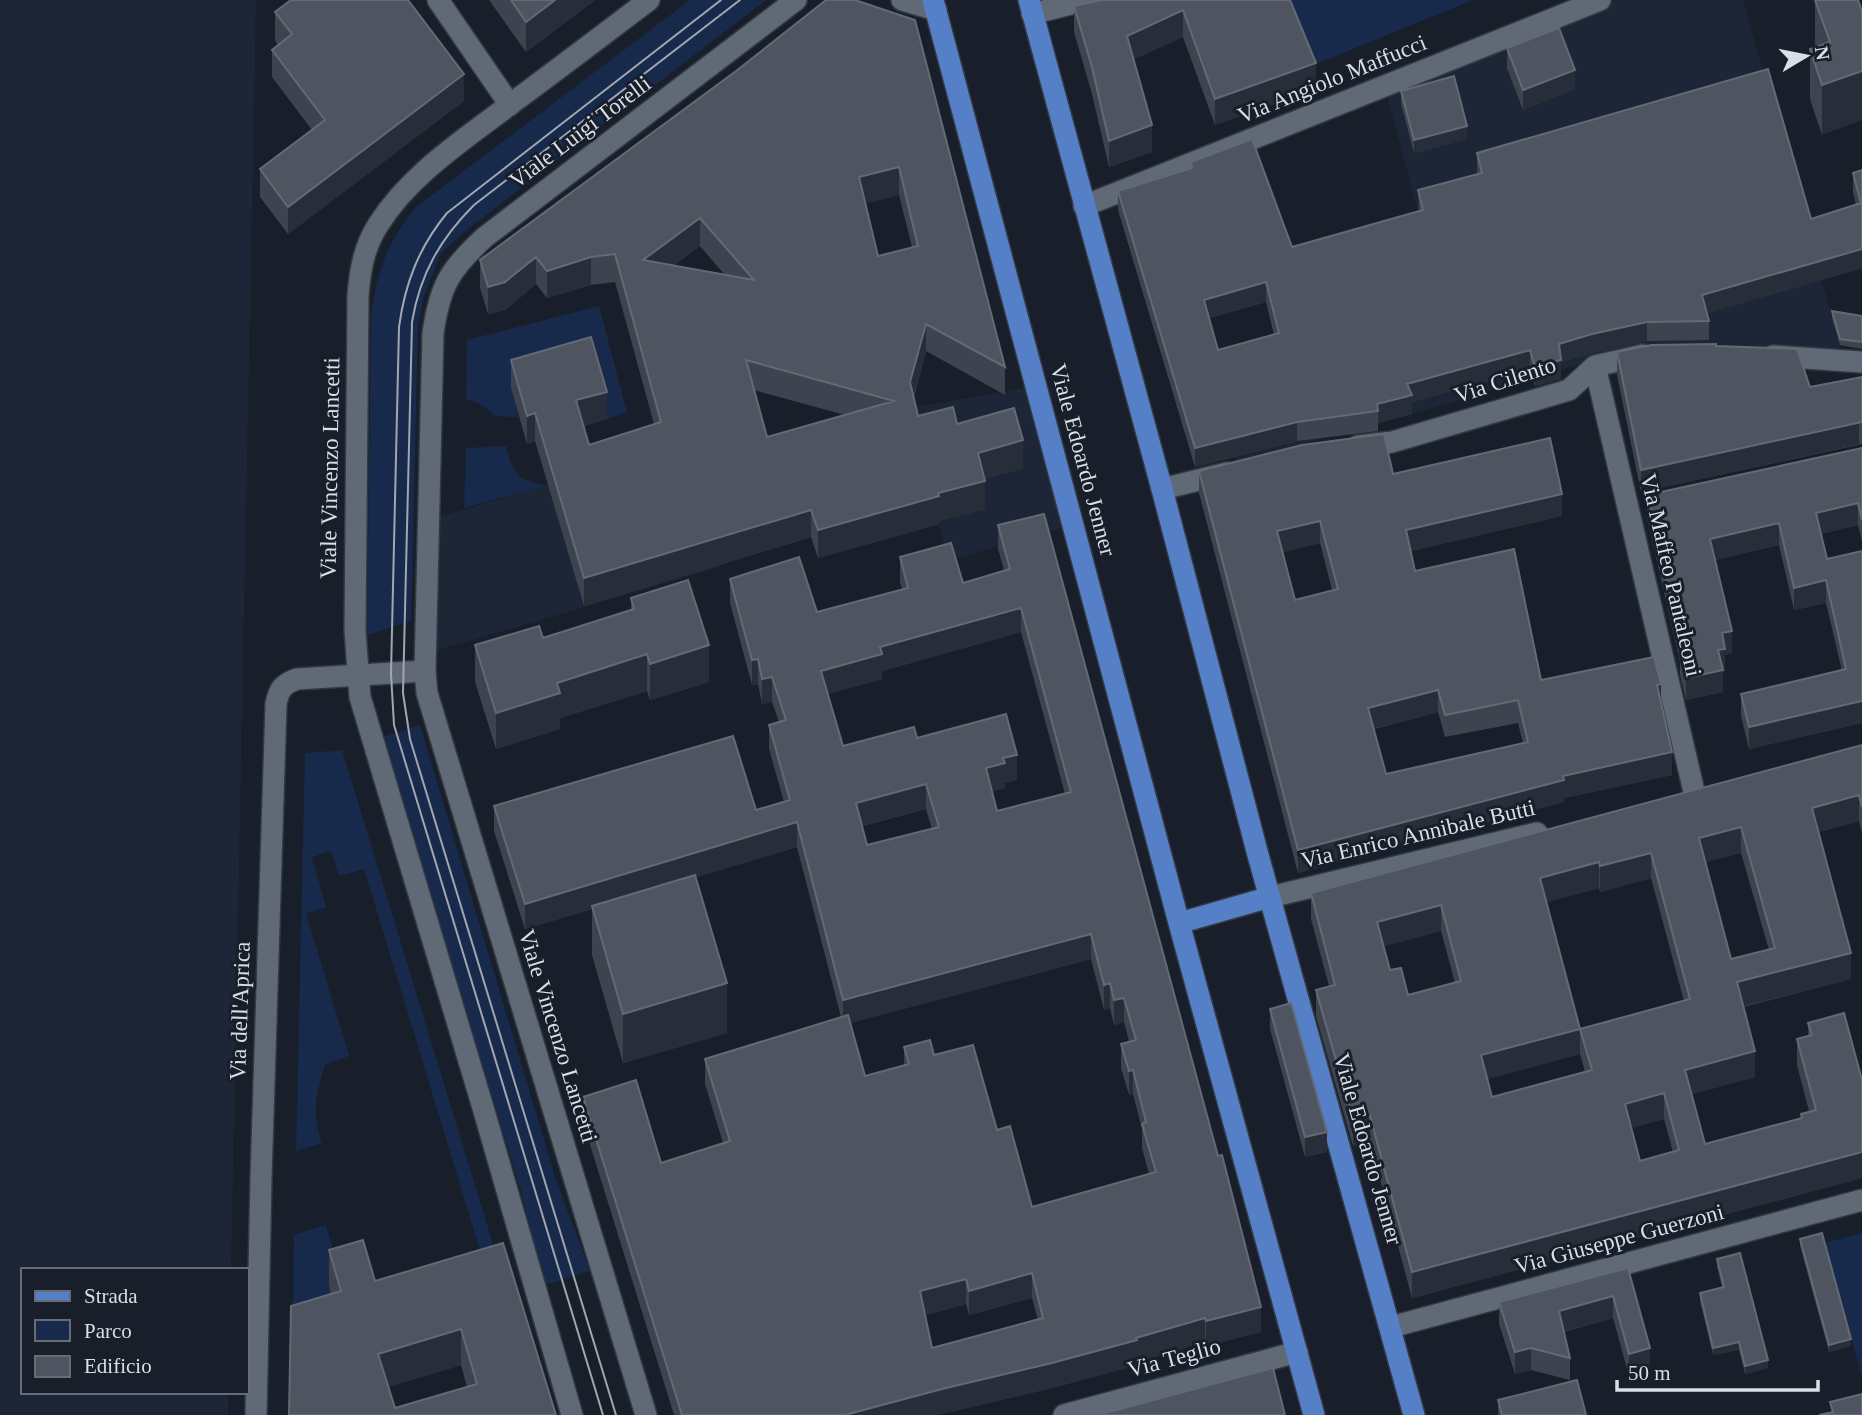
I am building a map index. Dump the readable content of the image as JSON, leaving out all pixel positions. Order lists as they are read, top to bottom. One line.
{"streets":{"main road":["Viale Edoardo Jenner"],"street":["Via Angiolo Maffucci","Viale Luigi Torelli","Via Cilento","Viale Vincenzo Lancetti","Via Maffeo Pantaleoni","Via Enrico Annibale Butti","Via dell'Aprica","Via Giuseppe Guerzoni","Via Teglio"]},"crossings":[["Via Angiolo Maffucci","Viale Edoardo Jenner"],["Viale Luigi Torelli","Viale Vincenzo Lancetti"],["Via Cilento","Via Maffeo Pantaleoni"],["Viale Edoardo Jenner","Via Enrico Annibale Butti"],["Viale Edoardo Jenner","Via Giuseppe Guerzoni"],["Viale Edoardo Jenner","Via Teglio"],["Viale Vincenzo Lancetti","Via dell'Aprica"]],"legend":["Strada","Parco","Edificio"],"scale_bar":"50 m","north":"right"}
